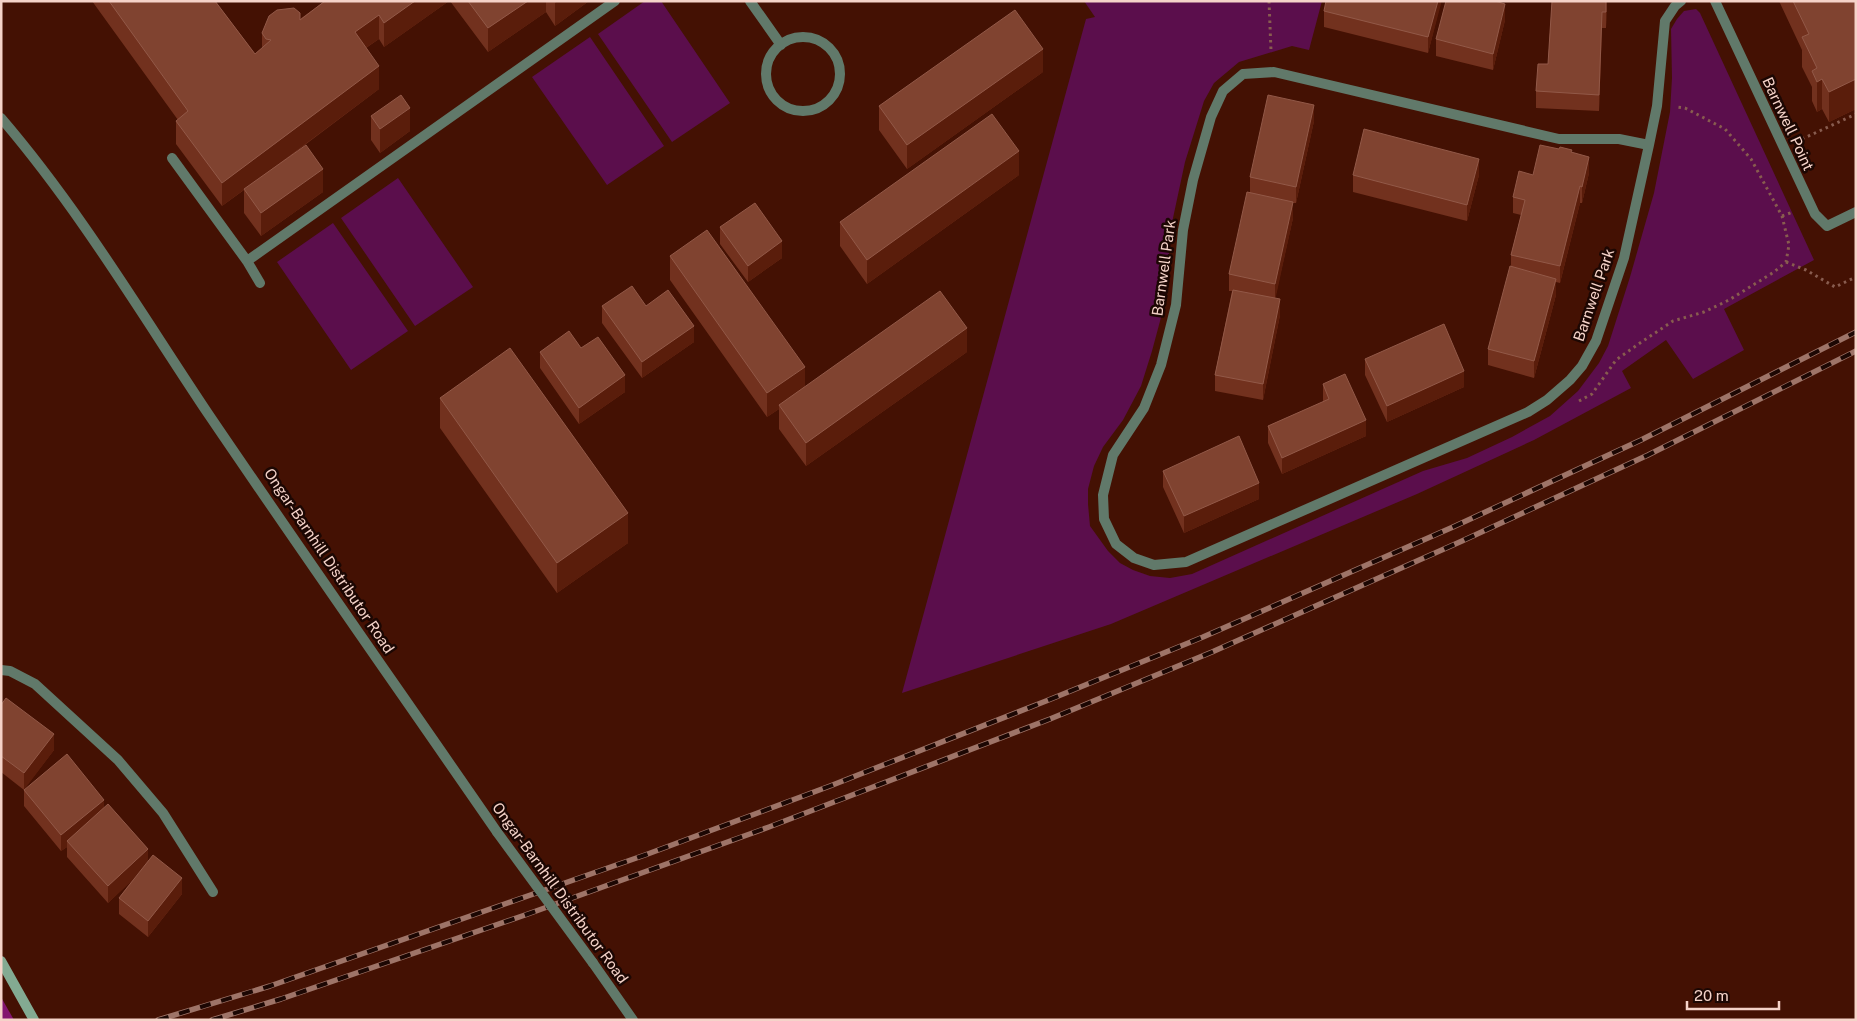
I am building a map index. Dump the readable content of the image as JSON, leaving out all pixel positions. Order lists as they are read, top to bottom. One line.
{"streets":{"street":["Barnwell Point","Barnwell Park","Ongar-Barnhill Distributor Road"]},"scale_bar":"20 m"}
